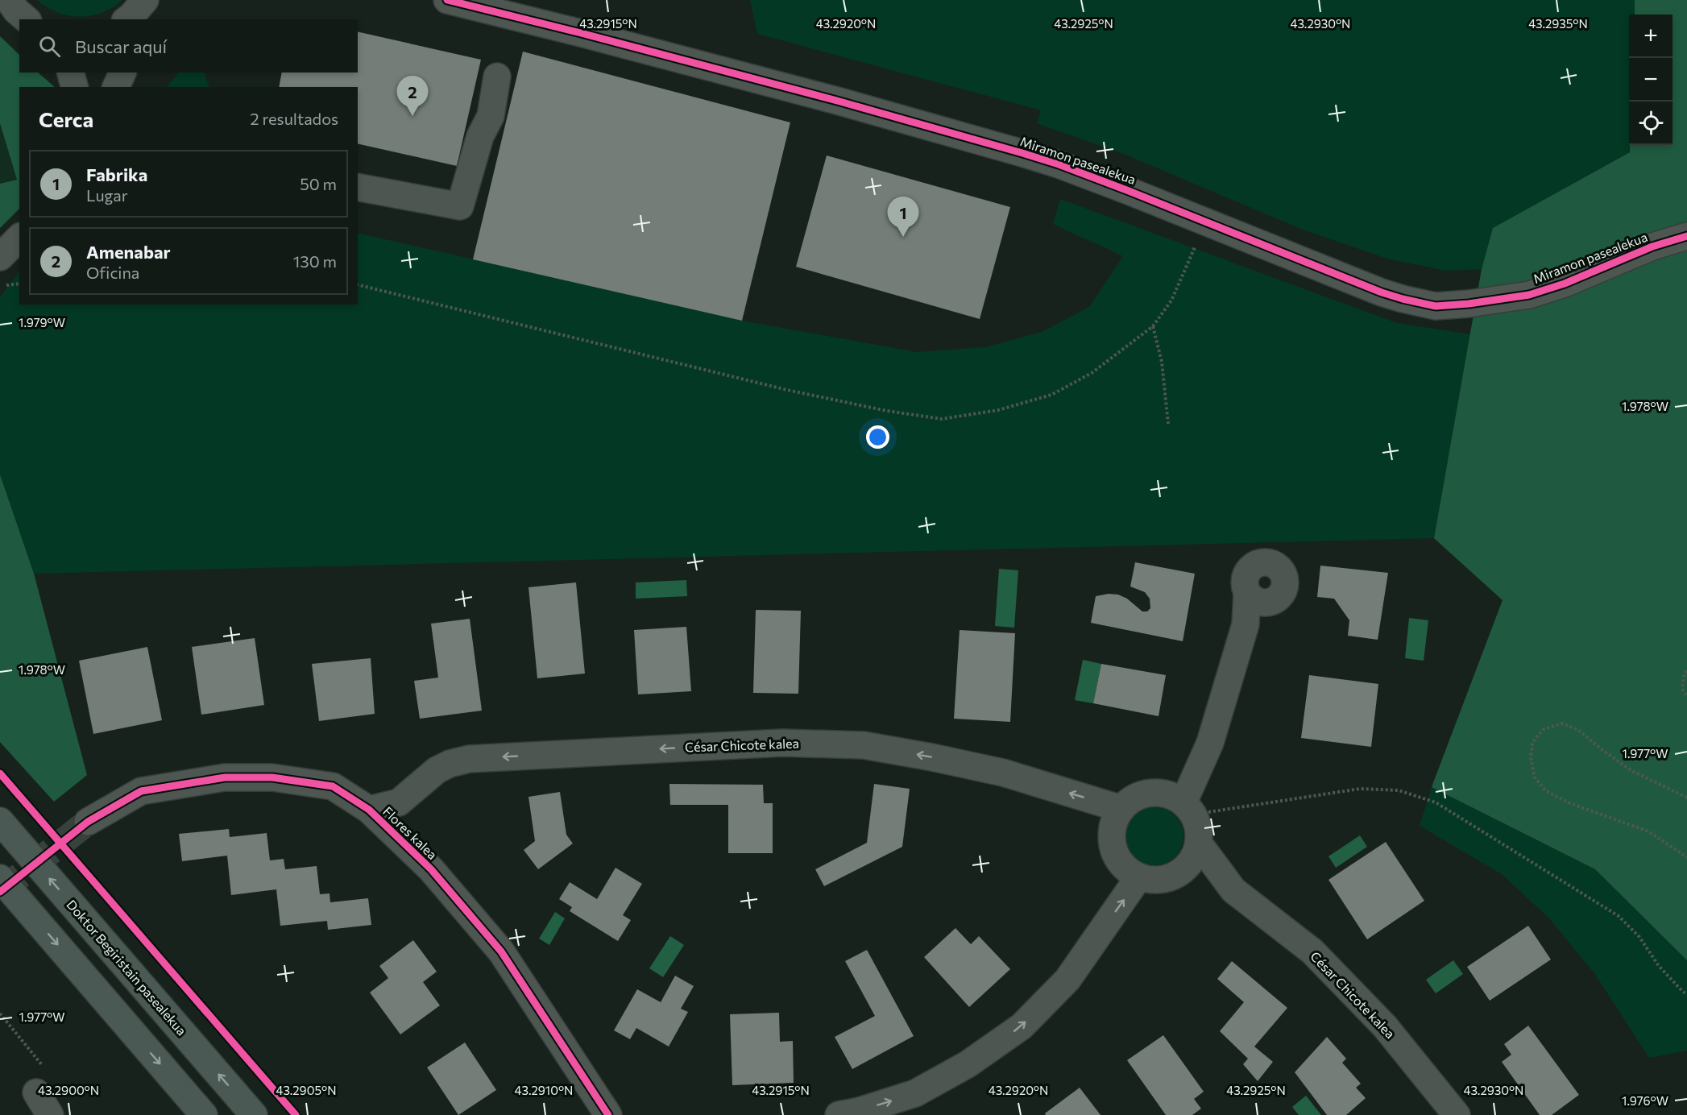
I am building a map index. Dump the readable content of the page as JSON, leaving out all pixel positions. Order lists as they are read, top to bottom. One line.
{"streets":{"main road":["Doktor Begiristain pasealekua"],"street":["Miramon pasealekua","César Chicote kalea","Flores kalea"]},"crossings":[["César Chicote kalea","Flores kalea"]],"one_way":["César Chicote kalea"],"page":{"map_buttons":["+","−"],"search":"Buscar aquí","pins":["2","1"],"heading":["Cerca","2 resultados"],"list":[{"mark":"1","name":"Fabrika","note":"Lugar","value":"50 m"},{"mark":"2","name":"Amenabar","note":"Oficina","value":"130 m"}]},"coordinates":["43.2915°N","43.2920°N","43.2925°N","43.2930°N","43.2935°N","1.979°W","1.978°W","1.977°W","43.2900°N","43.2905°N","43.2910°N","1.976°W"]}
